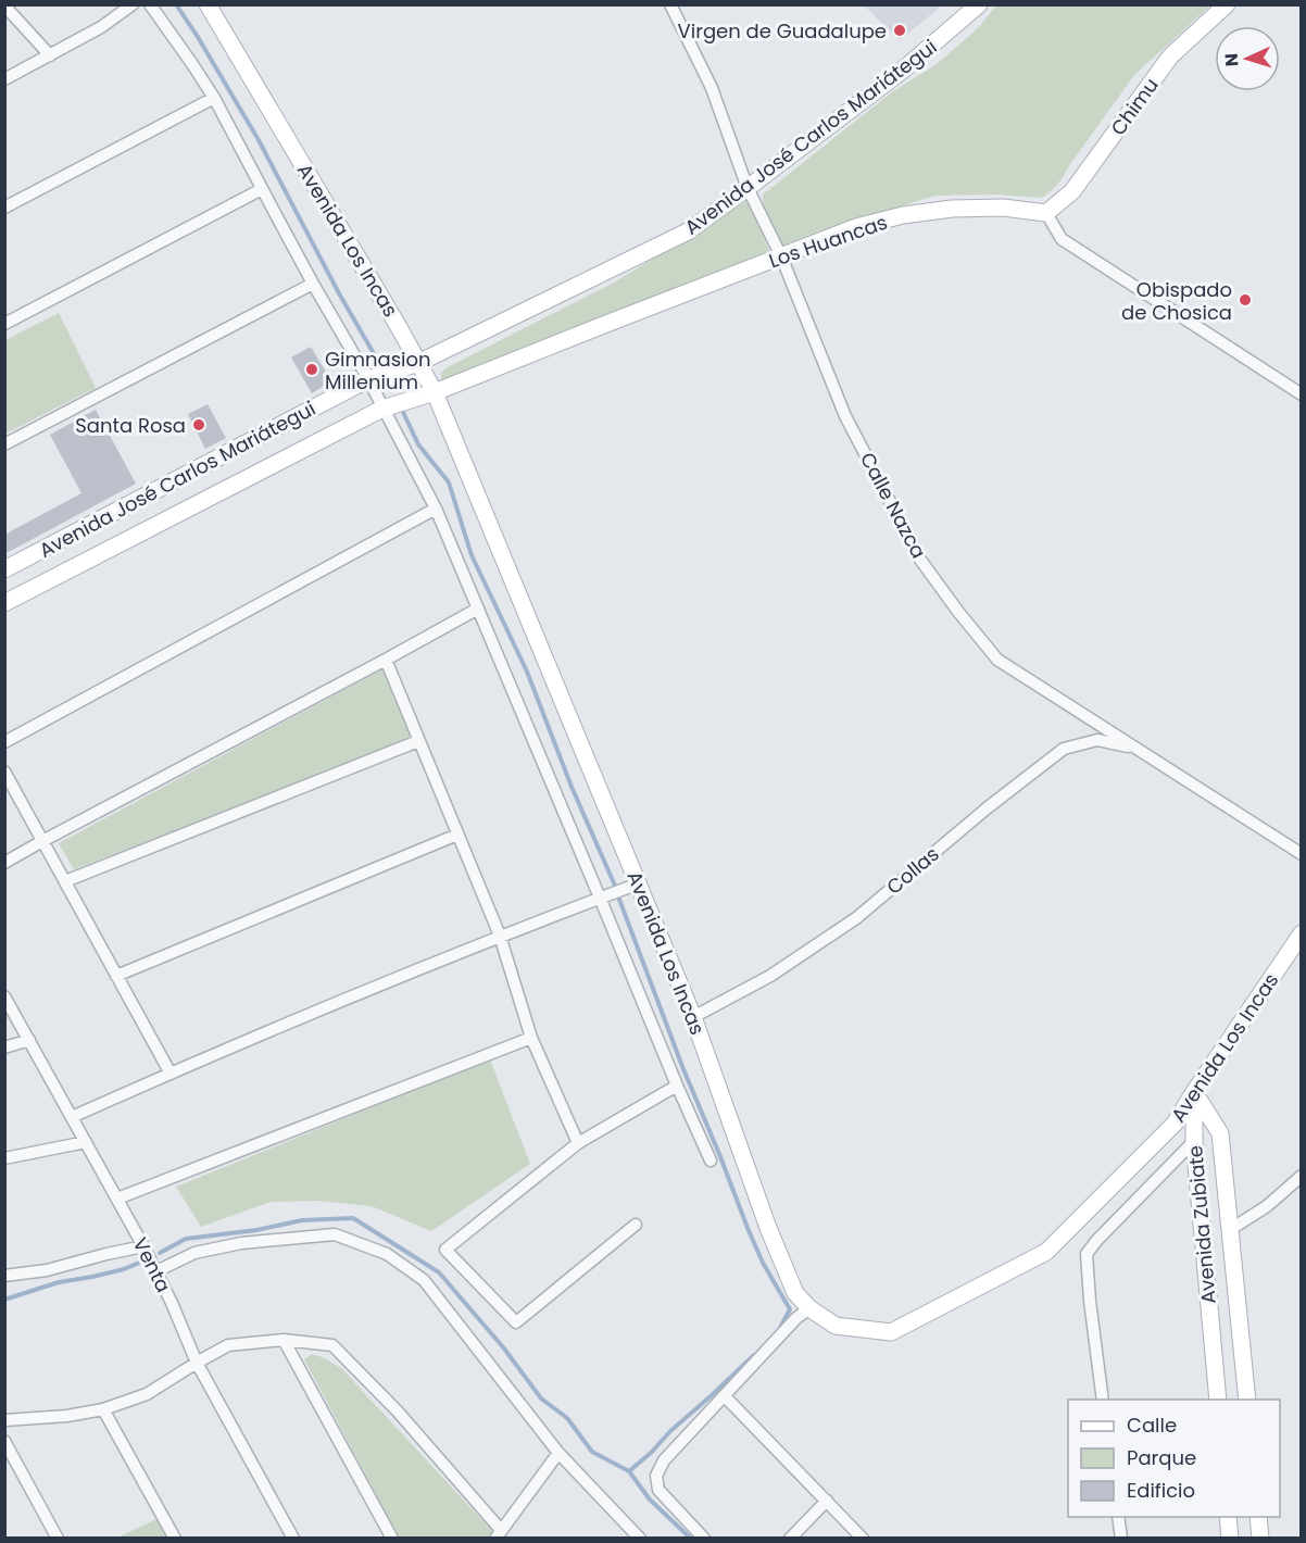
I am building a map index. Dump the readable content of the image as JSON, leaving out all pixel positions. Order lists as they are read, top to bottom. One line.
{"streets":{"street":["Chimu","Avenida José Carlos Mariátegui","Avenida Los Incas","Los Huancas","Calle Nazca","Collas","Avenida Zubiate","Venta"]},"crossings":[["Chimu","Los Huancas"],["Avenida José Carlos Mariátegui","Avenida Los Incas"],["Avenida José Carlos Mariátegui","Los Huancas"],["Avenida José Carlos Mariátegui","Calle Nazca"],["Avenida Los Incas","Los Huancas"],["Avenida Los Incas","Collas"],["Avenida Los Incas","Avenida Zubiate"],["Los Huancas","Calle Nazca"],["Calle Nazca","Collas"]],"places":["Virgen de Guadalupe","Obispado de Chosica","Gimnasion Millenium","Santa Rosa"],"legend":["Calle","Parque","Edificio"],"north":"left"}
